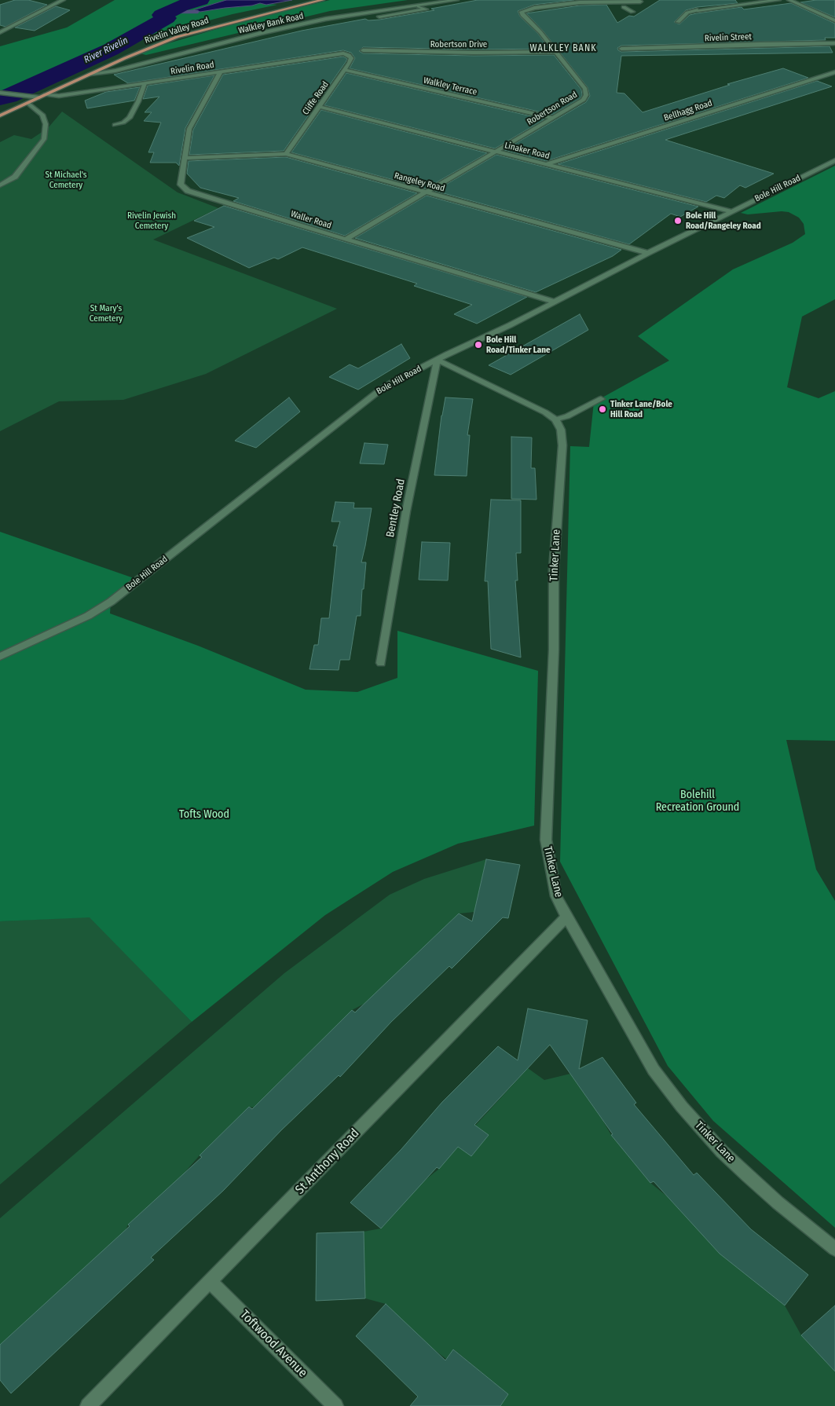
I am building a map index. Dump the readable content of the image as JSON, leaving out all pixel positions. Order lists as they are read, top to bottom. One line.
{"streets":{"main road":["Rivelin Valley Road"],"street":["Walkley Bank Road","Rivelin Street","Robertson Drive","Rivelin Road","Walkley Terrace","Cliffe Road","Robertson Road","Bellhagg Road","Linaker Road","Rangeley Road","Bole Hill Road","Waller Road","Bentley Road","Tinker Lane","St Anthony Road","Toftwood Avenue"]},"crossings":[["Walkley Bank Road","Rivelin Valley Road"],["Rivelin Valley Road","Rivelin Road"],["Robertson Drive","Robertson Road"],["Rivelin Road","Cliffe Road"],["Rivelin Road","Waller Road"],["Walkley Terrace","Cliffe Road"],["Walkley Terrace","Robertson Road"],["Cliffe Road","Linaker Road"],["Cliffe Road","Rangeley Road"],["Robertson Road","Linaker Road"],["Robertson Road","Rangeley Road"],["Robertson Road","Waller Road"],["Bellhagg Road","Linaker Road"],["Linaker Road","Bole Hill Road"],["Rangeley Road","Bole Hill Road"],["Rangeley Road","Waller Road"],["Bole Hill Road","Waller Road"],["Bole Hill Road","Bentley Road"],["Tinker Lane","St Anthony Road"],["St Anthony Road","Toftwood Avenue"]],"districts":["WALKLEY BANK"],"water":["River Rivelin"],"parks":["St Michael's Cemetery","Rivelin Jewish Cemetery","St Mary's Cemetery","Bolehill Recreation Ground","Tofts Wood"],"places":["Bole Hill Road/Rangeley Road","Bole Hill Road/Tinker Lane","Tinker Lane/Bole Hill Road"]}
